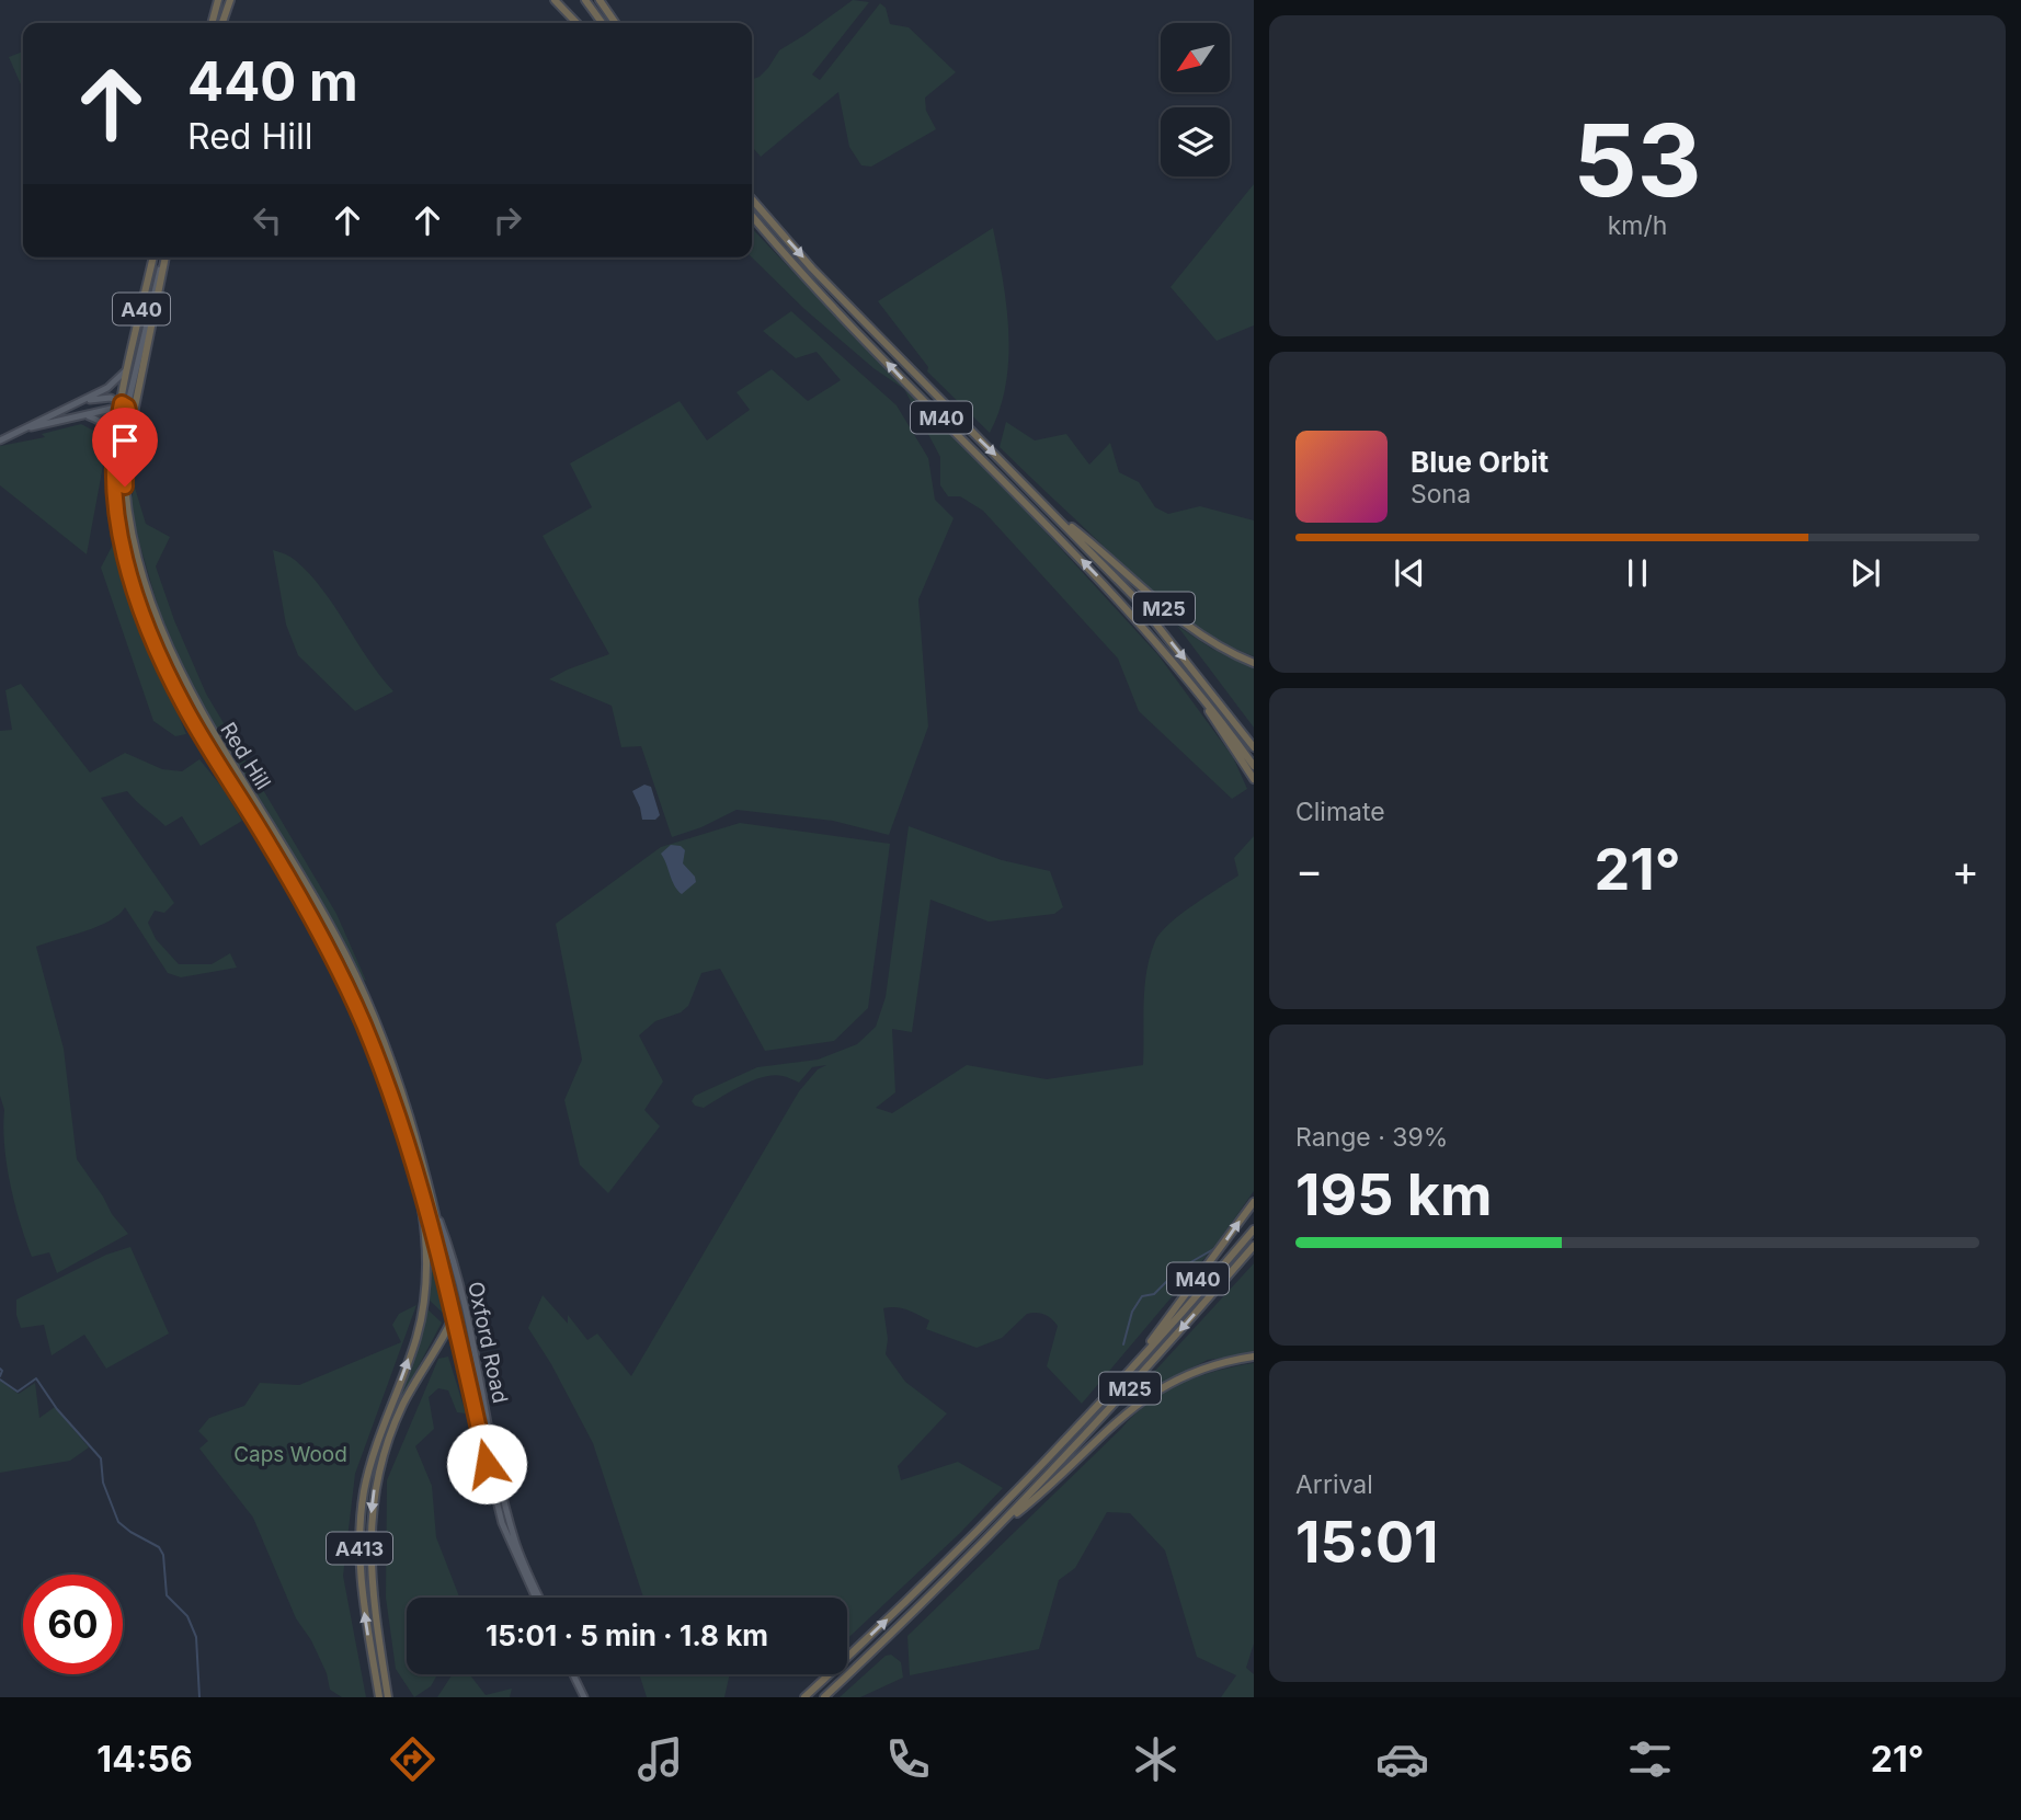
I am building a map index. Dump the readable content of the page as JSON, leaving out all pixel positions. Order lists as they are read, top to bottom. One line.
{"streets":{"highway":["A40","M40","M25","Red Hill","A413"],"main road":["Oxford Road"]},"crossings":[["A40","Red Hill"],["A40","A413"],["M40","M25"],["Red Hill","Oxford Road"],["Red Hill","A413"]],"parks":["Caps Wood"],"north":"bottom left","page":{"tile":[["53","km/h"],"Climate",["Range · 39%","195 km"],["Arrival","15:01"]],"turn":["440 m","Red Hill"],"song":["Blue Orbit","Sona"],"heat":["−","21°","+"],"limit":"60","trip":"15:01 · 5 min · 1.8 km","tabs":["14:56","21°"]}}
